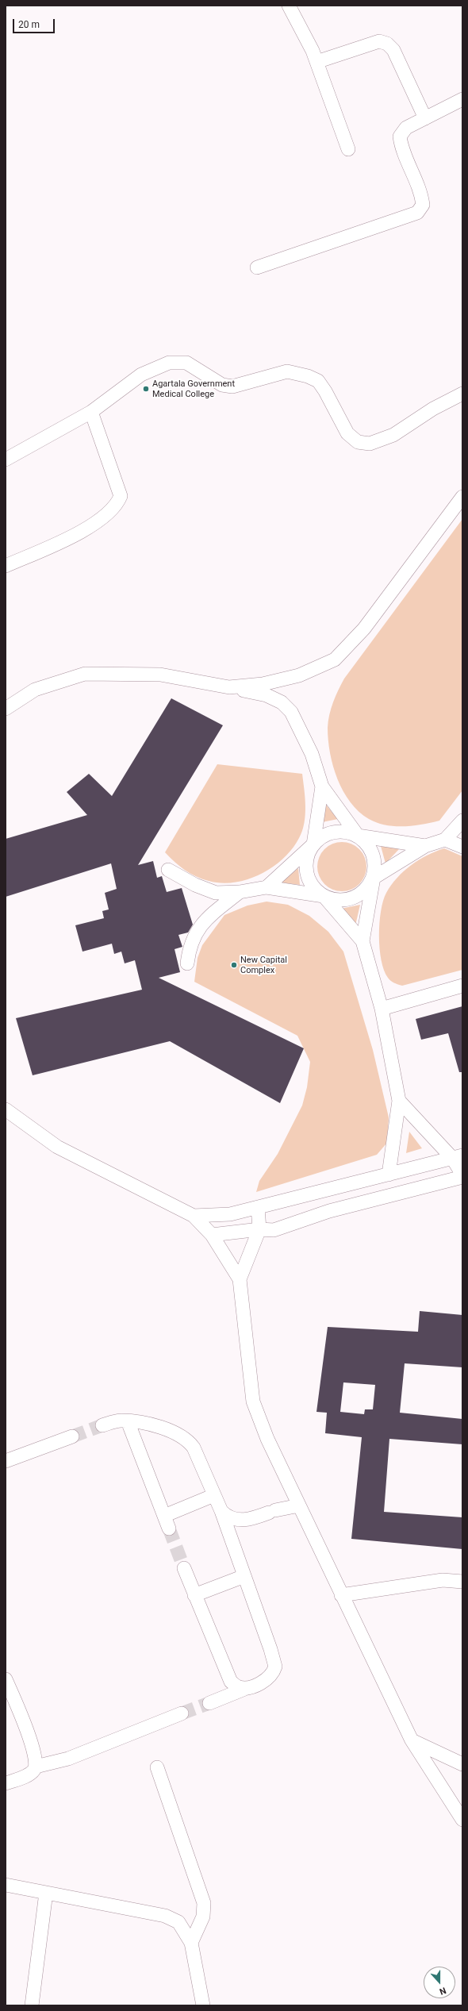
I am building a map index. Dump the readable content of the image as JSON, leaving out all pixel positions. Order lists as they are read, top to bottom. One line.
{"places":["Agartala Government Medical College","New Capital Complex"],"scale_bar":"20 m","north":"bottom"}
